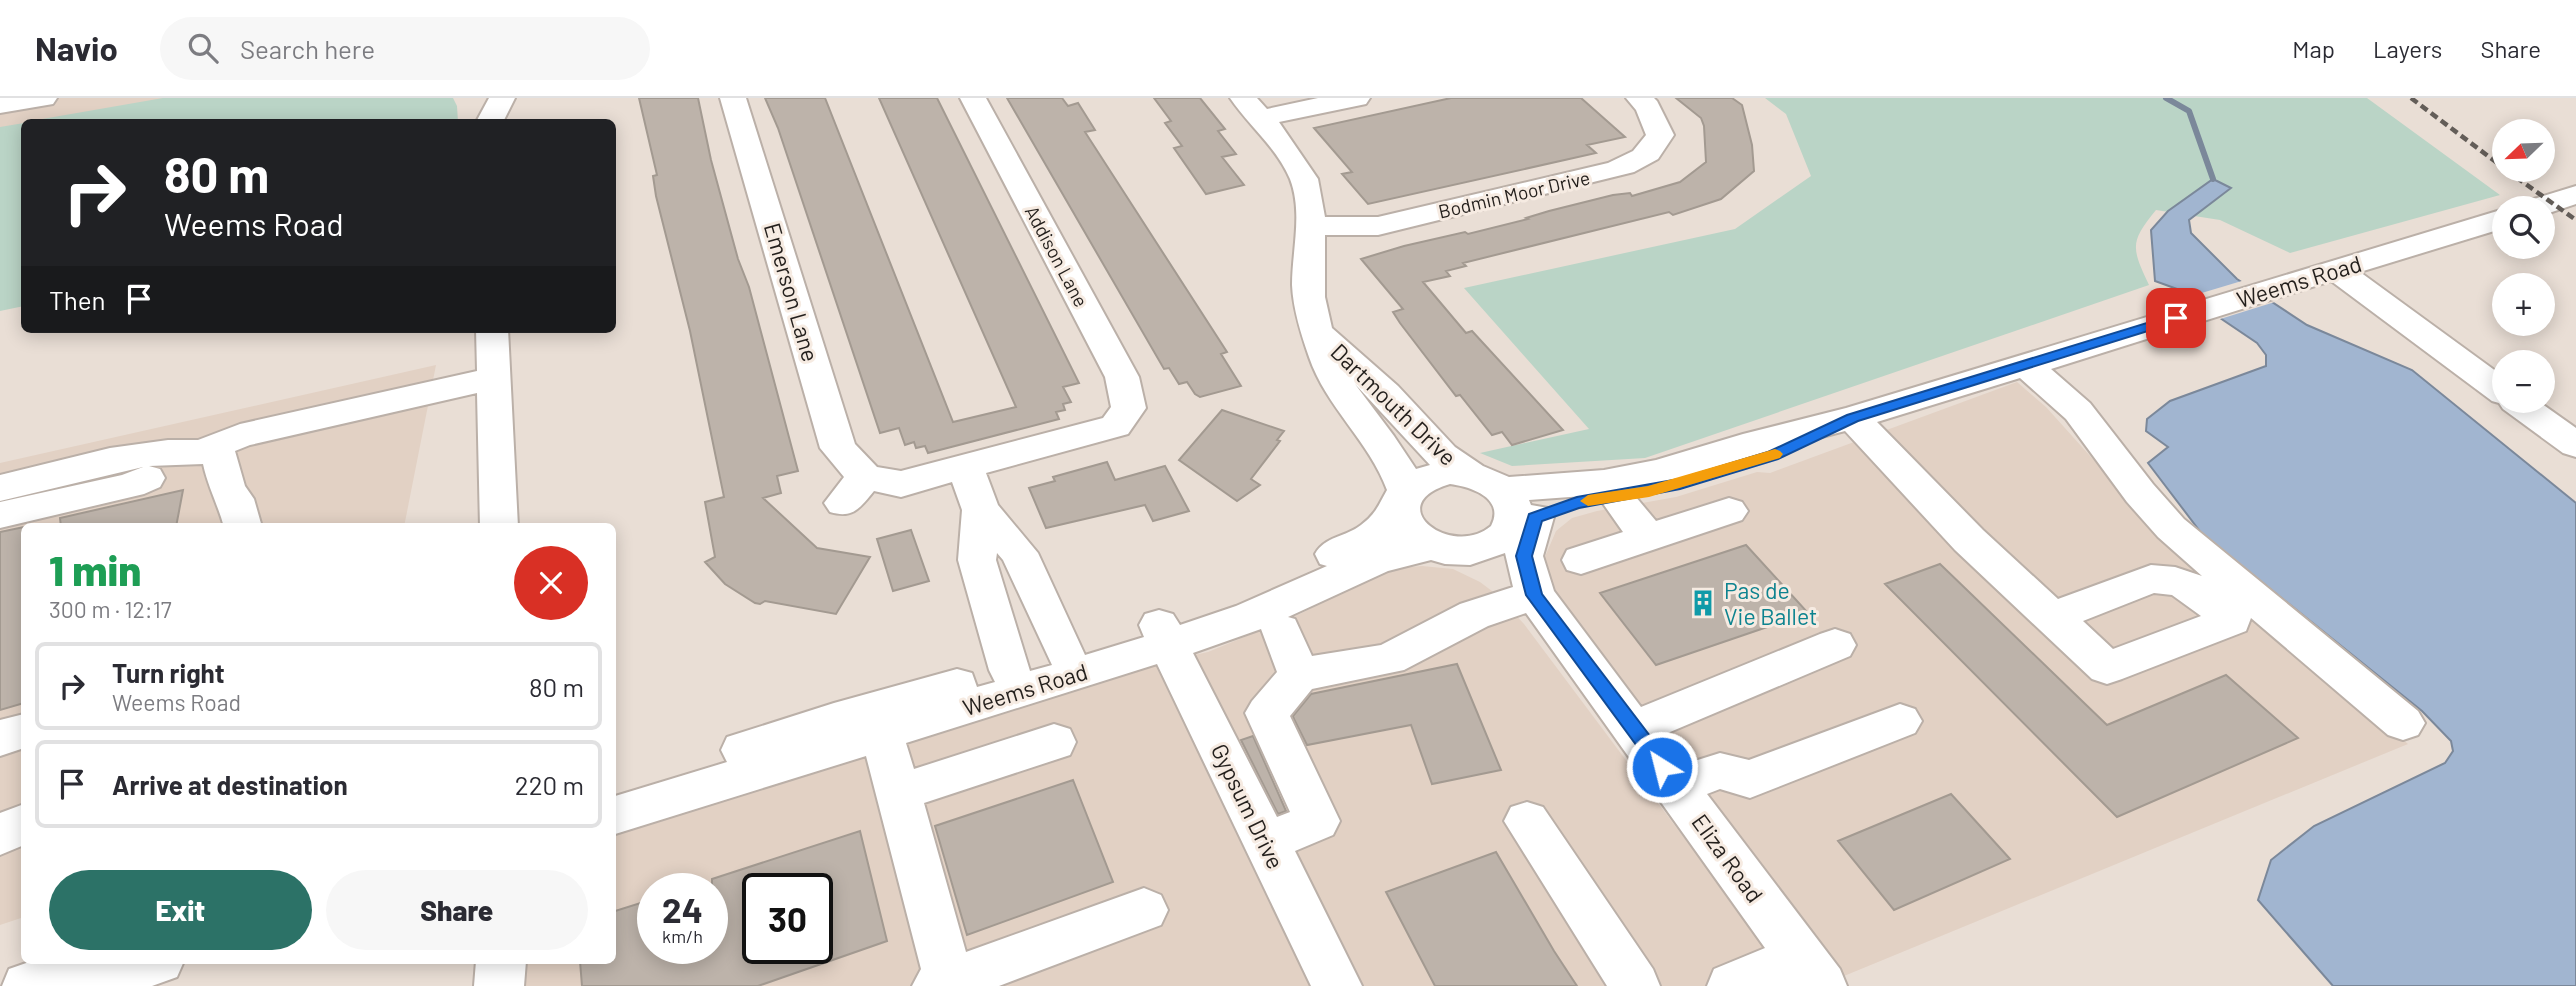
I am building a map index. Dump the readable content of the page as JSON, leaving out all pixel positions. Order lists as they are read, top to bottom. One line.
{"streets":{"street":["Bodmin Moor Drive","Addison Lane","Weems Road","Emerson Lane","Dartmouth Drive","Gypsum Drive","Eliza Road"]},"crossings":[["Bodmin Moor Drive","Dartmouth Drive"],["Addison Lane","Emerson Lane"],["Weems Road","Dartmouth Drive"],["Weems Road","Gypsum Drive"],["Weems Road","Eliza Road"],["Dartmouth Drive","Eliza Road"]],"places":{"building":["Pas de Vie Ballet"]},"north":"bottom left","page":{"header":"Navio","search":"Search here","nav":["Map","Layers","Share"],"map_buttons":["+","−"],"turn":["80 m","Weems Road"],"then":"Then","heading":["1 min","300 m · 12:17"],"list":[{"name":"Turn right","note":"Weems Road","value":"80 m"},{"name":"Arrive at destination","value":"220 m"}],"buttons":["Exit","Share"],"speed":"24 km/h","limit":"30"}}
